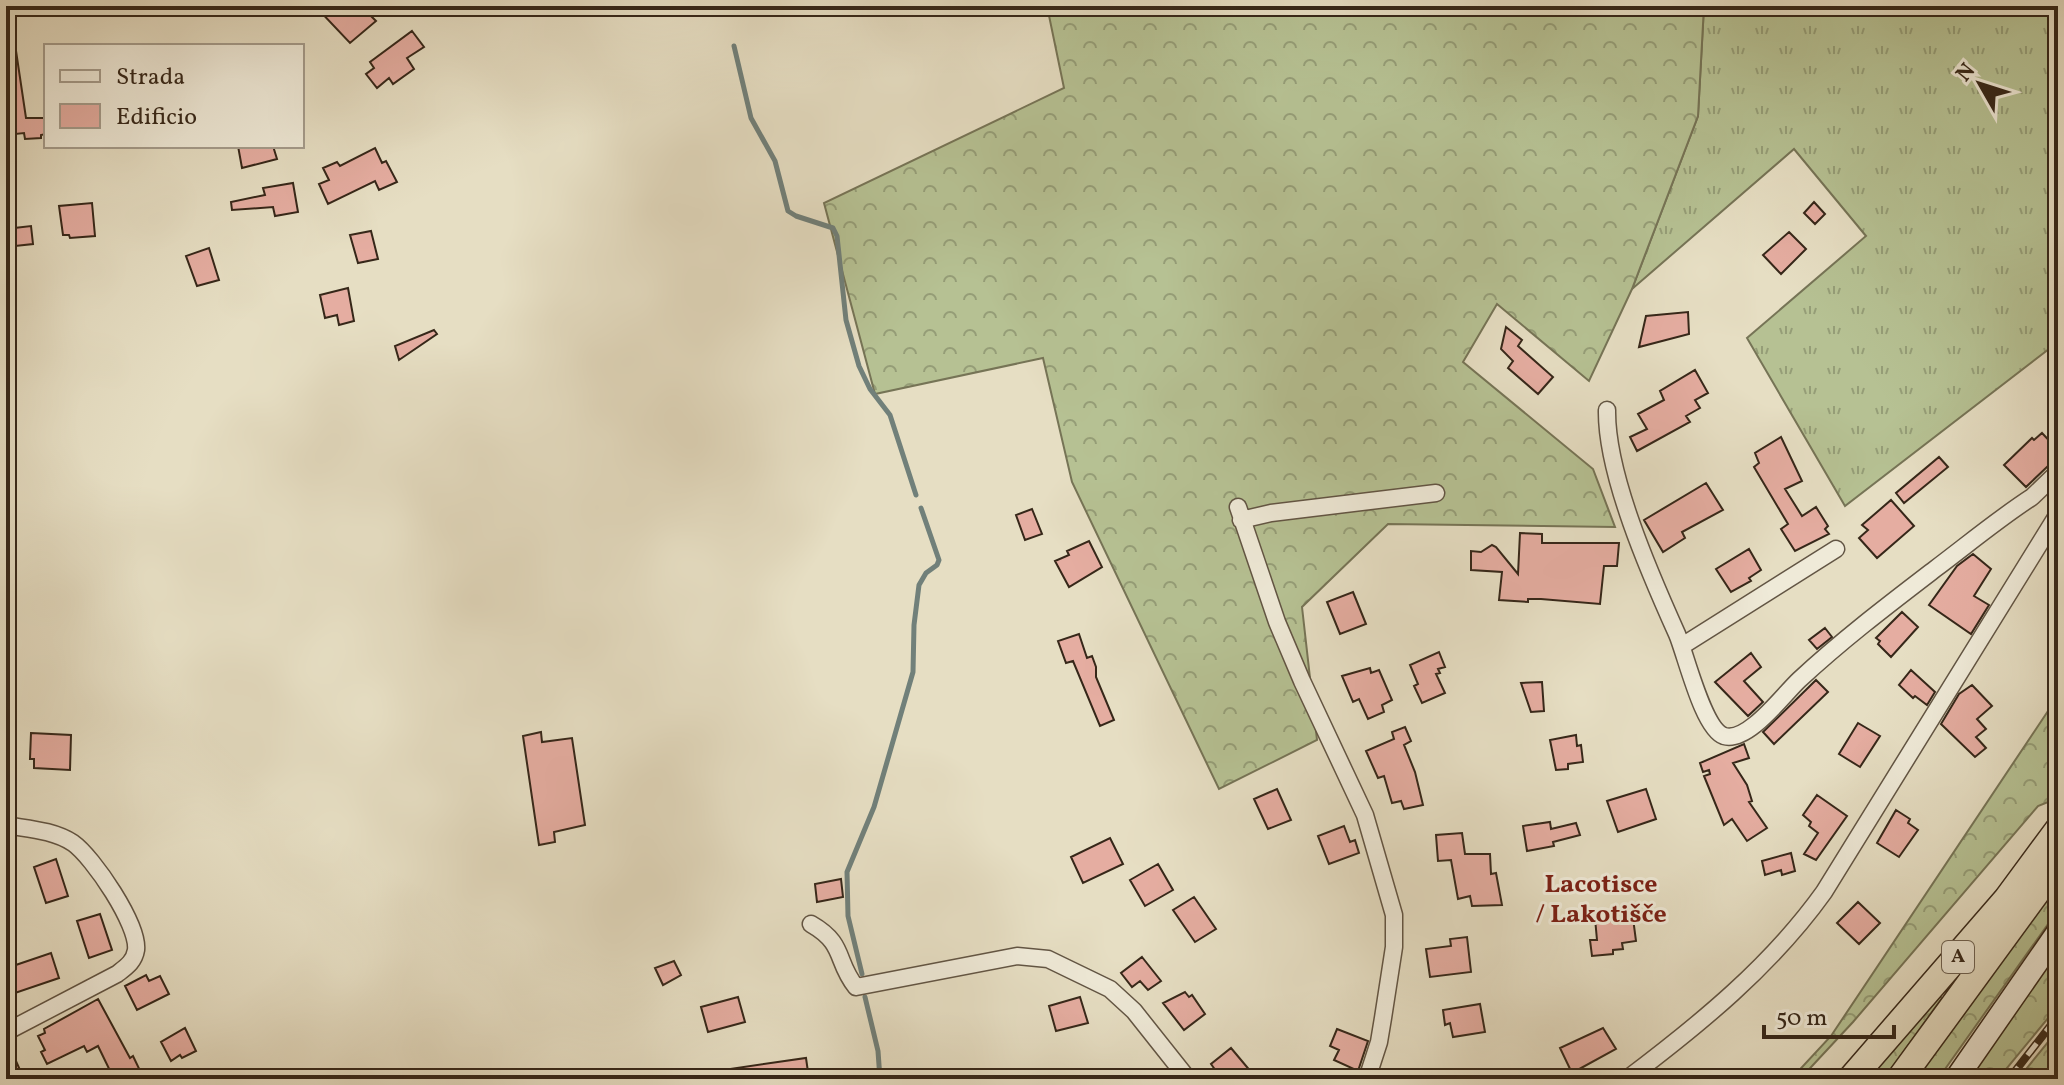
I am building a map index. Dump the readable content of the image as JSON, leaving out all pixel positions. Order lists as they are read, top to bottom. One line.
{"streets":{"highway":["A"]},"districts":["Lacotisce / Lakotišče"],"legend":["Strada","Edificio"],"scale_bar":"50 m","north":"top left"}
